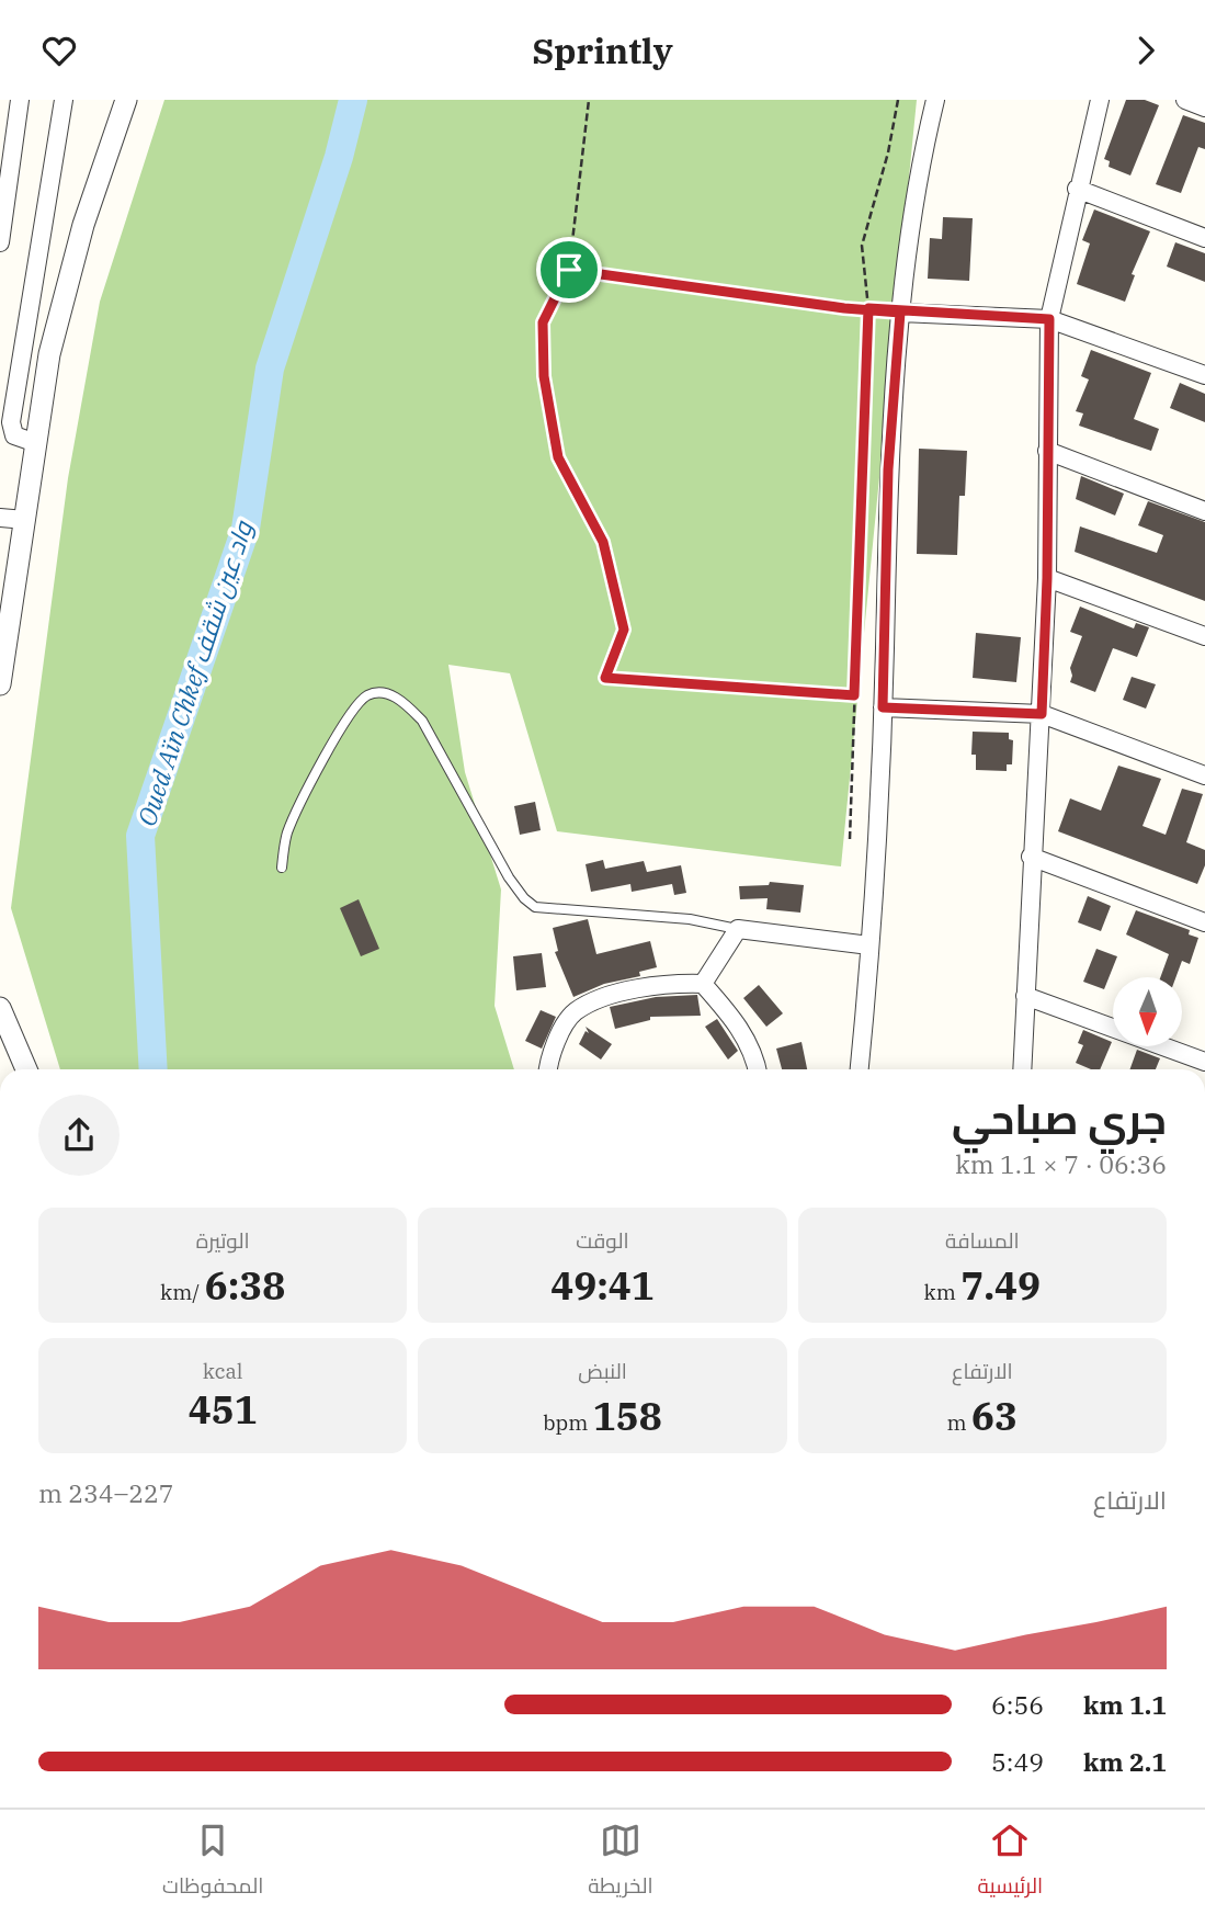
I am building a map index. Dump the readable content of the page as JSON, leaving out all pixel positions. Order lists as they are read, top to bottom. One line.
{"water":["Oued Aïn Chkef واد عين شقف"],"north":"bottom","page":{"header":"Sprintly","heading":["جري صباحي","06:36 · 7 × 1.1 km"],"stats":[["المسافة","7.49 km"],["الوقت","49:41"],["الوتيرة","6:38 /km"],["الارتفاع","63 m"],["النبض","158 bpm"],["kcal","451"]],"chart":["الارتفاع","227–234 m"],"list":[{"name":"1.1 km","note":"6:56"},{"name":"2.1 km","note":"5:49"}],"tabs":["الرئيسية","الخريطة","المحفوظات"]}}
